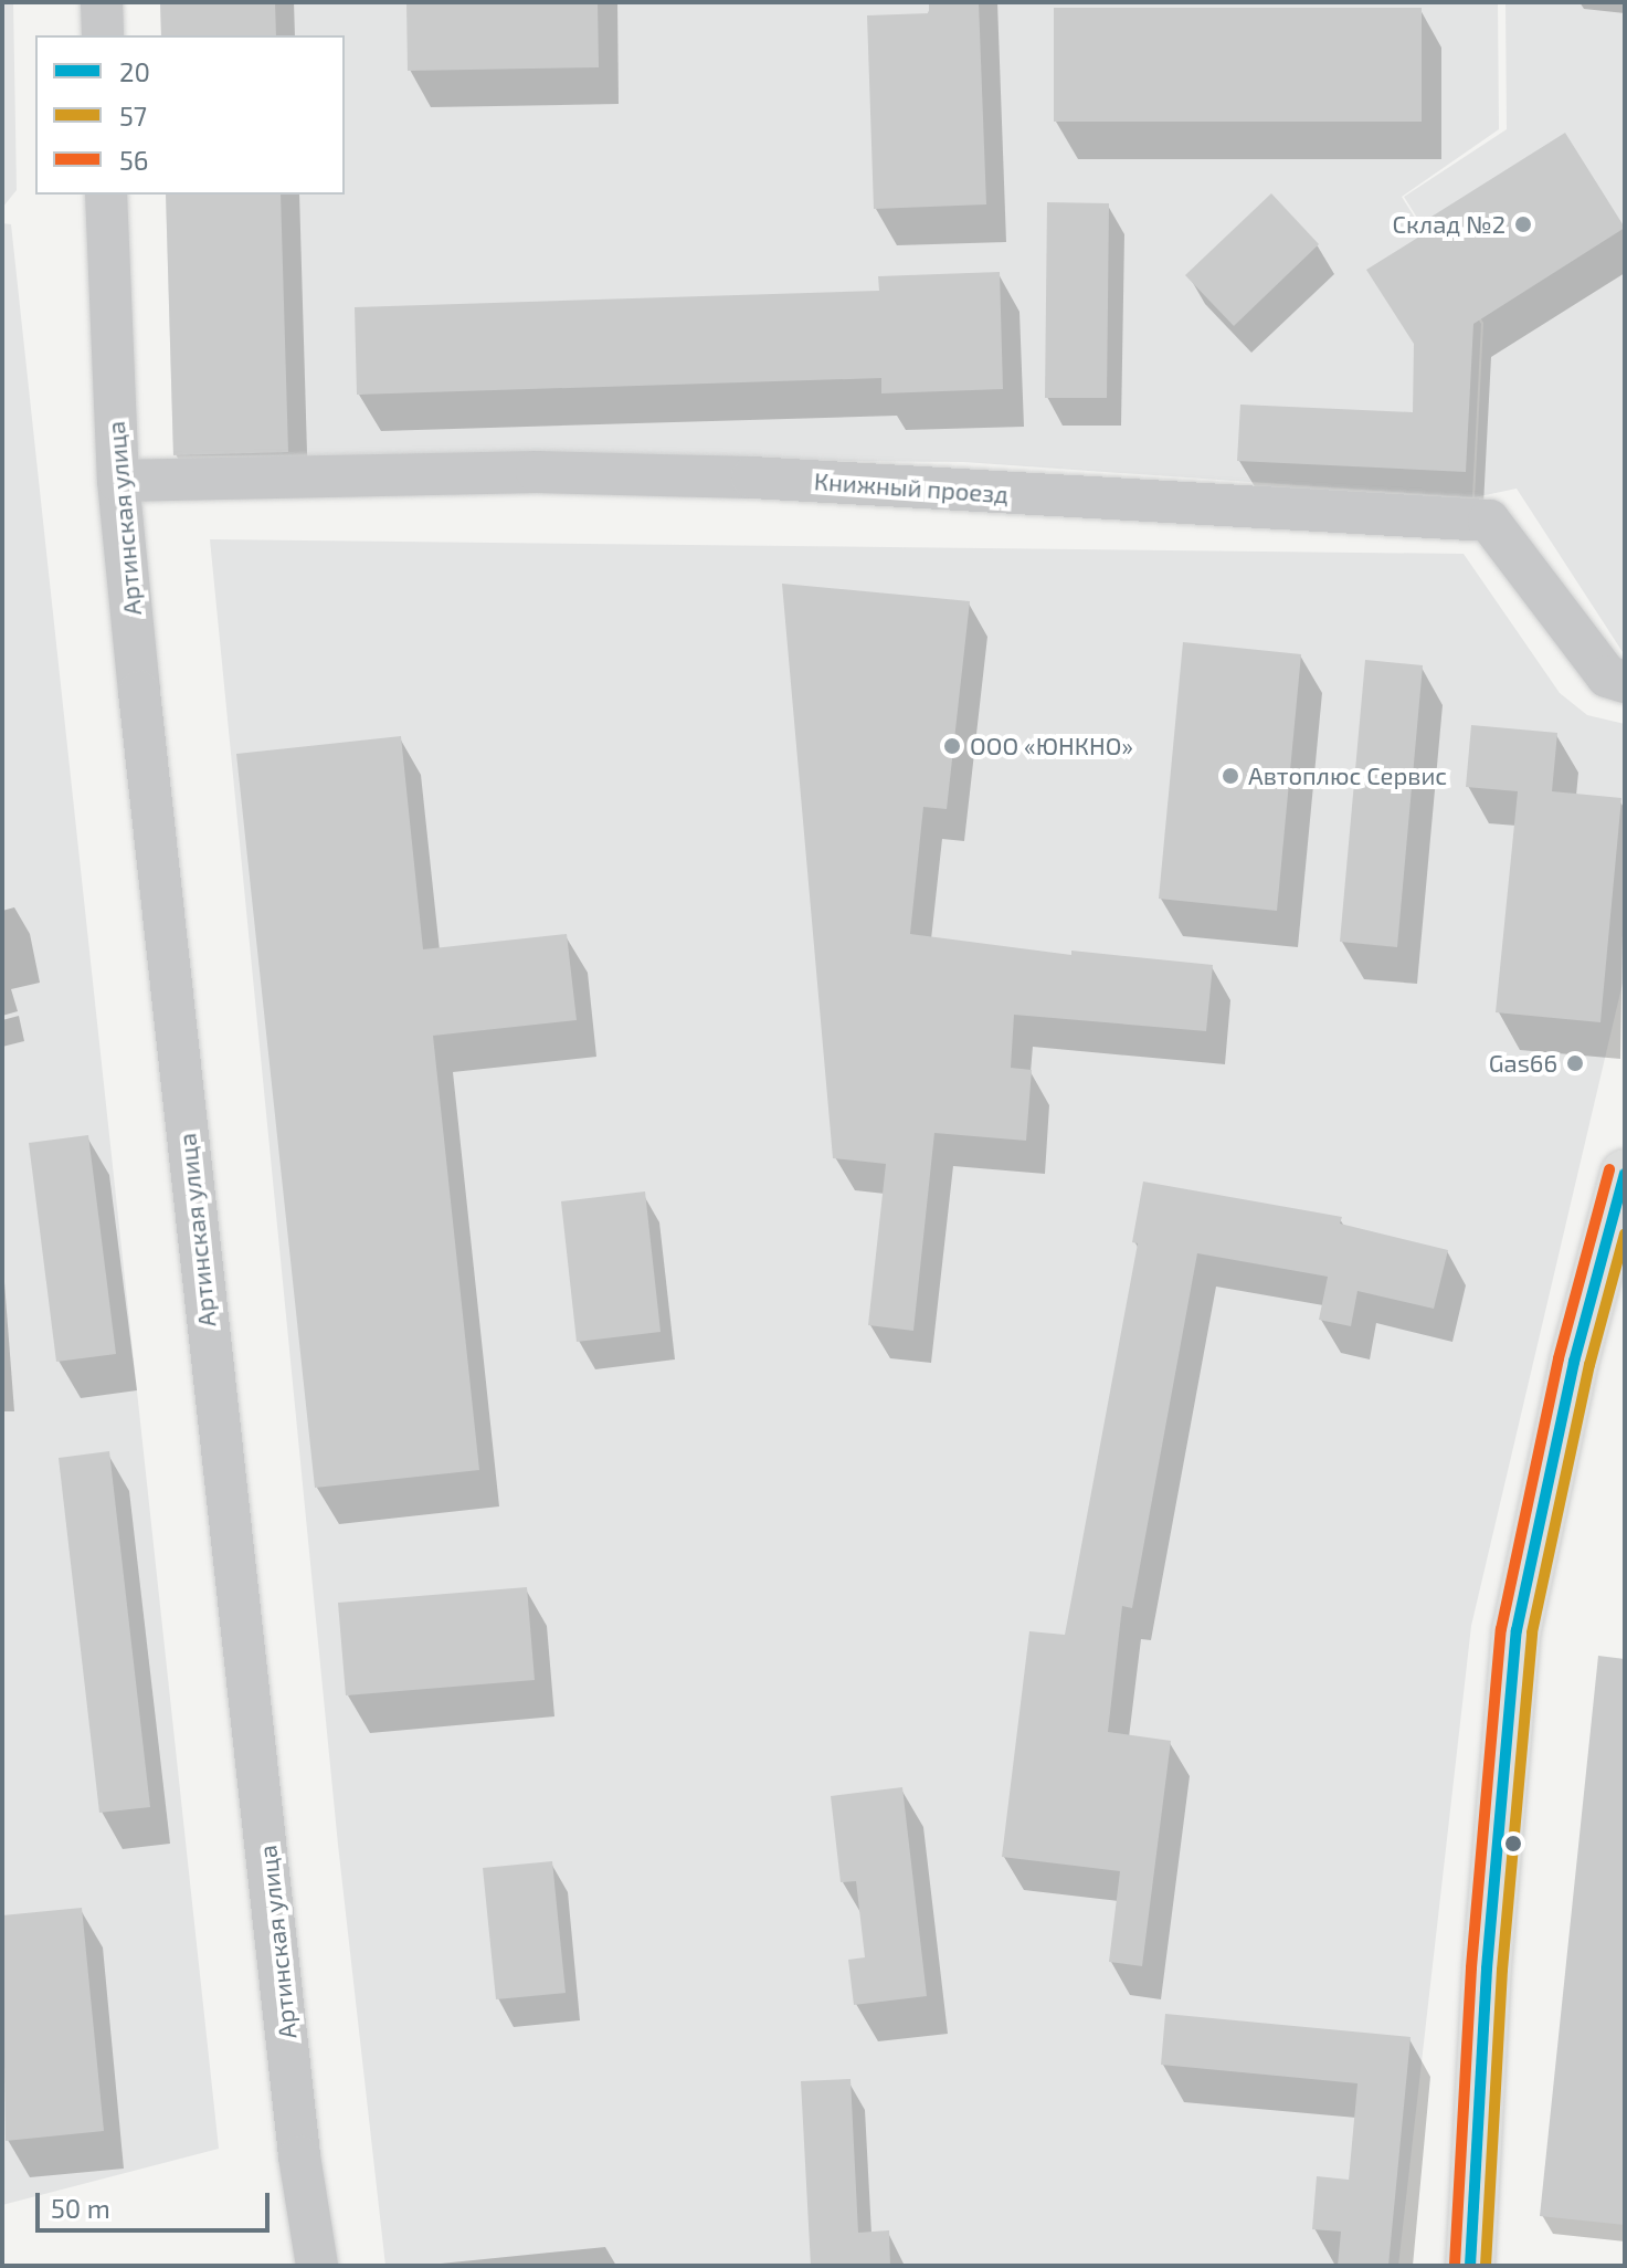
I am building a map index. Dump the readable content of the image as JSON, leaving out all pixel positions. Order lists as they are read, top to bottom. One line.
{"streets":{"street":["Книжный проезд","Артинская улица"]},"crossings":[["Книжный проезд","Артинская улица"]],"places":["Склад №2","ООО «ЮНКНО»","Автоплюс Сервис","Gas66"],"lines":["transit line 56","transit line 20","transit line 57"],"legend":["20","57","56"],"scale_bar":"50 m"}
